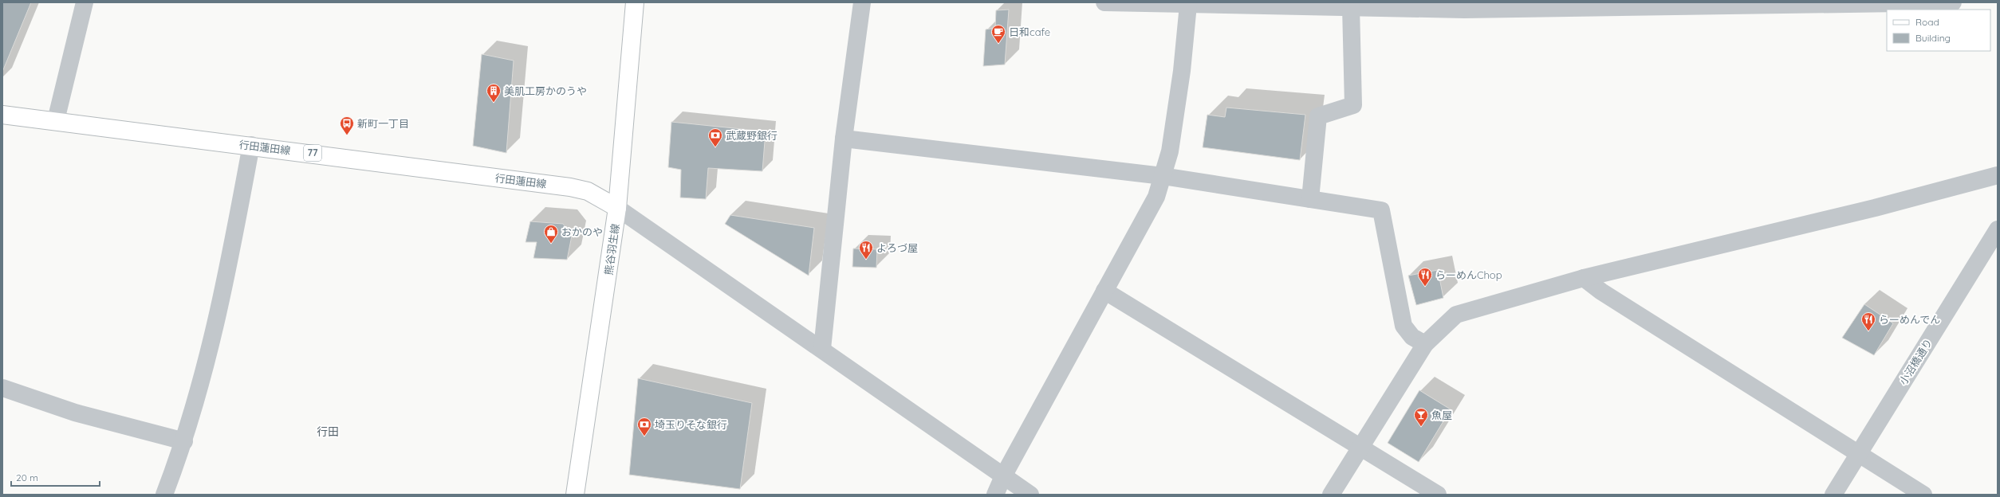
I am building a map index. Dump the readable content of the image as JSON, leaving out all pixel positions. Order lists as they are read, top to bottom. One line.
{"streets":{"main road":["行田蓮田線","77","熊谷羽生線"],"street":["小沼橋通り"]},"crossings":[["行田蓮田線","熊谷羽生線"]],"districts":["行田"],"places":{"cafe":["日和cafe"],"building":["美肌工房かのうや"],"bus stop":["新町一丁目"],"bank":["武蔵野銀行","埼玉りそな銀行"],"shop":["おかのや"],"restaurant":["よろづ屋","らーめんChop","らーめんでん"],"bar":["魚屋"]},"legend":["Road","Building"],"scale_bar":"20 m"}
